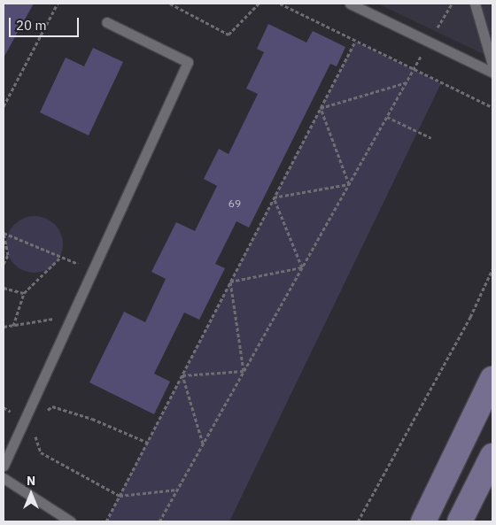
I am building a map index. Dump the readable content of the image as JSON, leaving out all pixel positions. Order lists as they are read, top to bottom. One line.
{"house_numbers":["69"],"scale_bar":"20 m","north":"top"}
